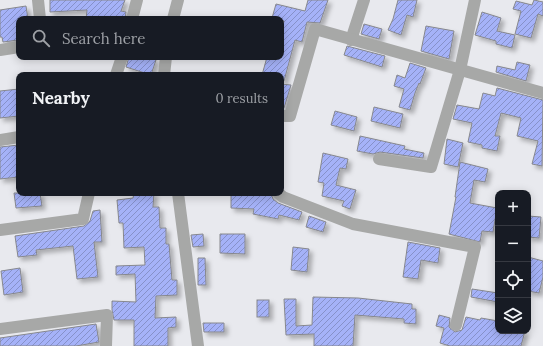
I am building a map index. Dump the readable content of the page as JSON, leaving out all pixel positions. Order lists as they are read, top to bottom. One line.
{"page":{"search":"Search here","heading":["Nearby","0 results"],"map_buttons":["+","−"]}}
